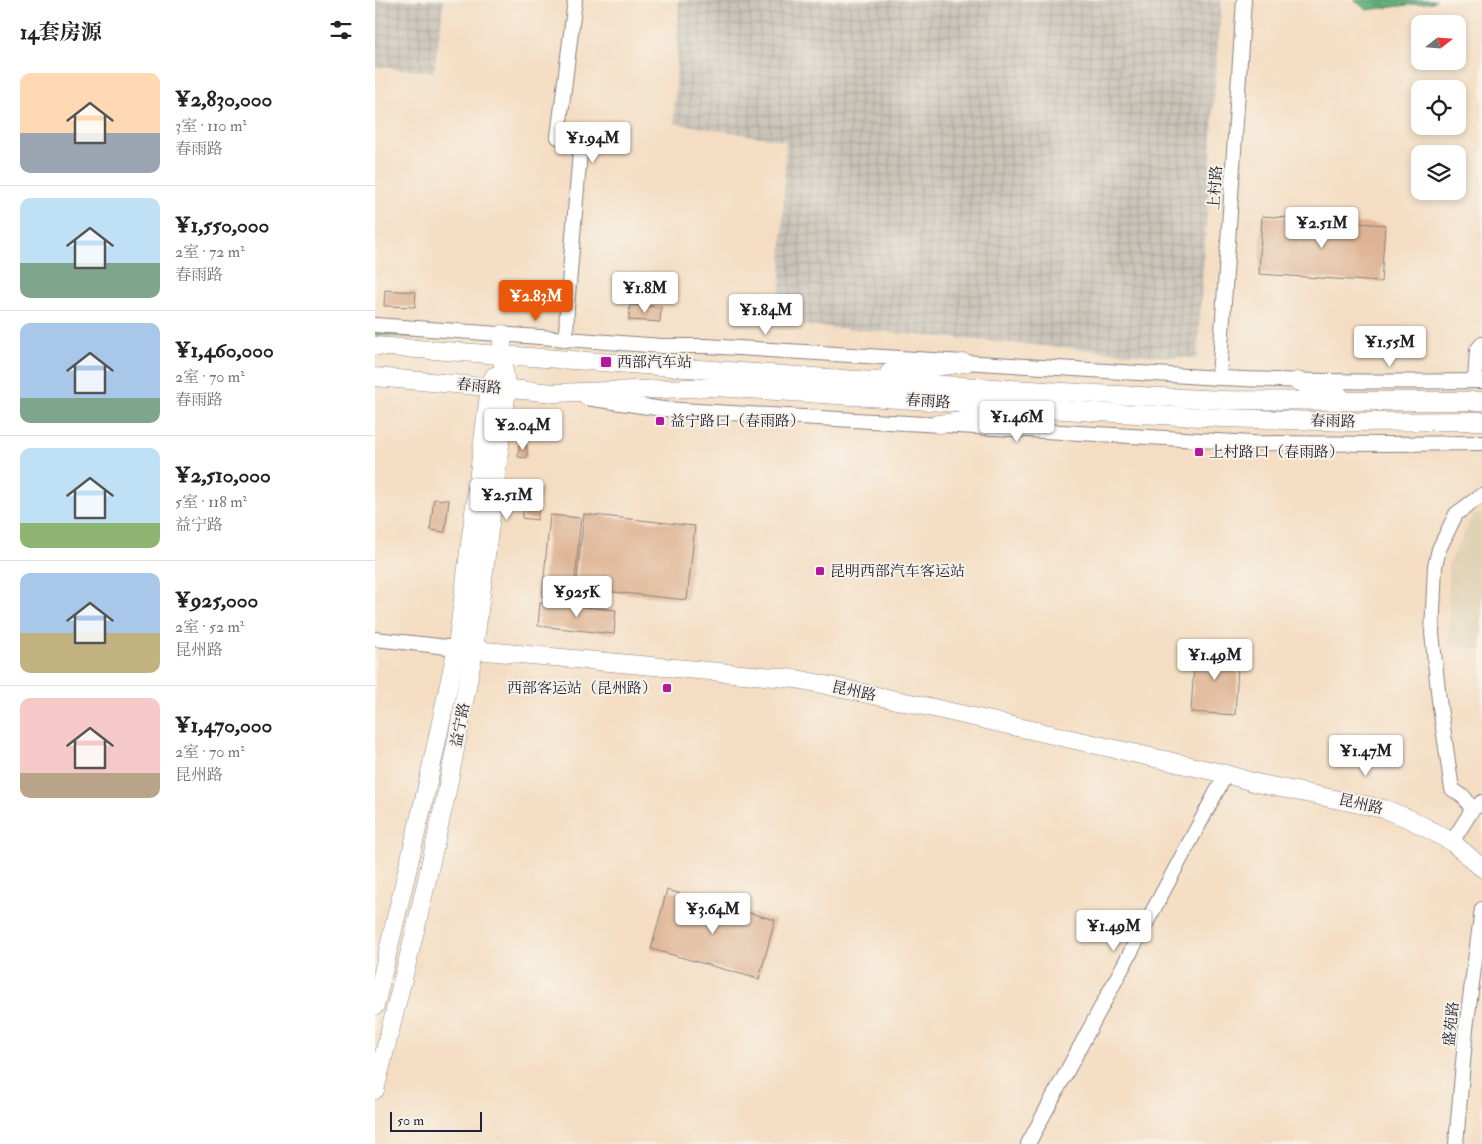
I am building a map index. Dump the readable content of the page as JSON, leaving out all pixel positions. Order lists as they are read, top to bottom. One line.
{"streets":{"main road":["春雨路","昆州路","益宁路"],"street":["上村路","盛苑路"]},"crossings":[["春雨路","益宁路"],["昆州路","益宁路"]],"places":{"transit":["西部汽车站","益宁路口（春雨路）","上村路口（春雨路）","昆明西部汽车客运站","西部客运站（昆州路）"]},"scale_bar":"50 m","north":"right","page":{"heading":"14套房源","list":[{"name":"¥2,830,000","note":"3室 · 110 m² · 春雨路"},{"name":"¥1,550,000","note":"2室 · 72 m² · 春雨路"},{"name":"¥1,460,000","note":"2室 · 70 m² · 春雨路"},{"name":"¥2,510,000","note":"5室 · 118 m² · 益宁路"},{"name":"¥925,000","note":"2室 · 52 m² · 昆州路"},{"name":"¥1,470,000","note":"2室 · 70 m² · 昆州路"}],"price":["¥1.94M","¥2.51M","¥1.8M","¥2.83M","¥1.84M","¥1.55M","¥1.46M","¥2.04M","¥2.51M","¥925K","¥1.49M","¥1.47M","¥3.64M","¥1.49M"],"scale":"50 m"}}
